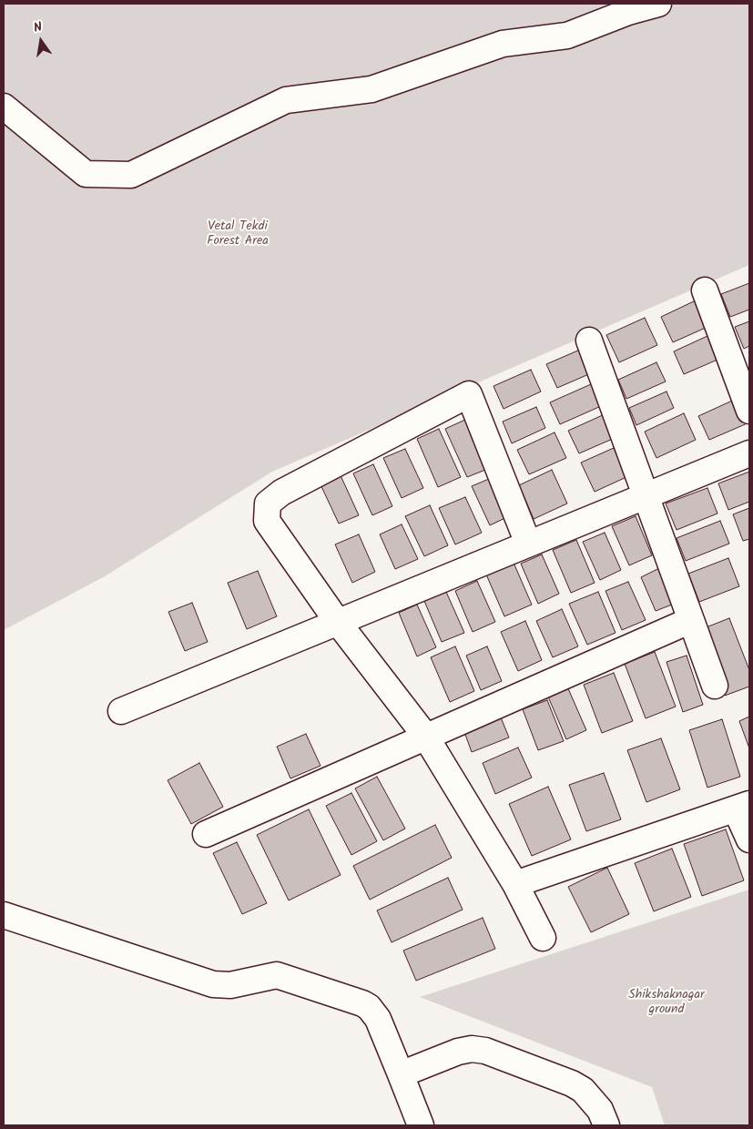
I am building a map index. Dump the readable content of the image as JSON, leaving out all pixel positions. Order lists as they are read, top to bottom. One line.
{"parks":["Vetal Tekdi Forest Area","Shikshaknagar ground"],"north":"top"}
